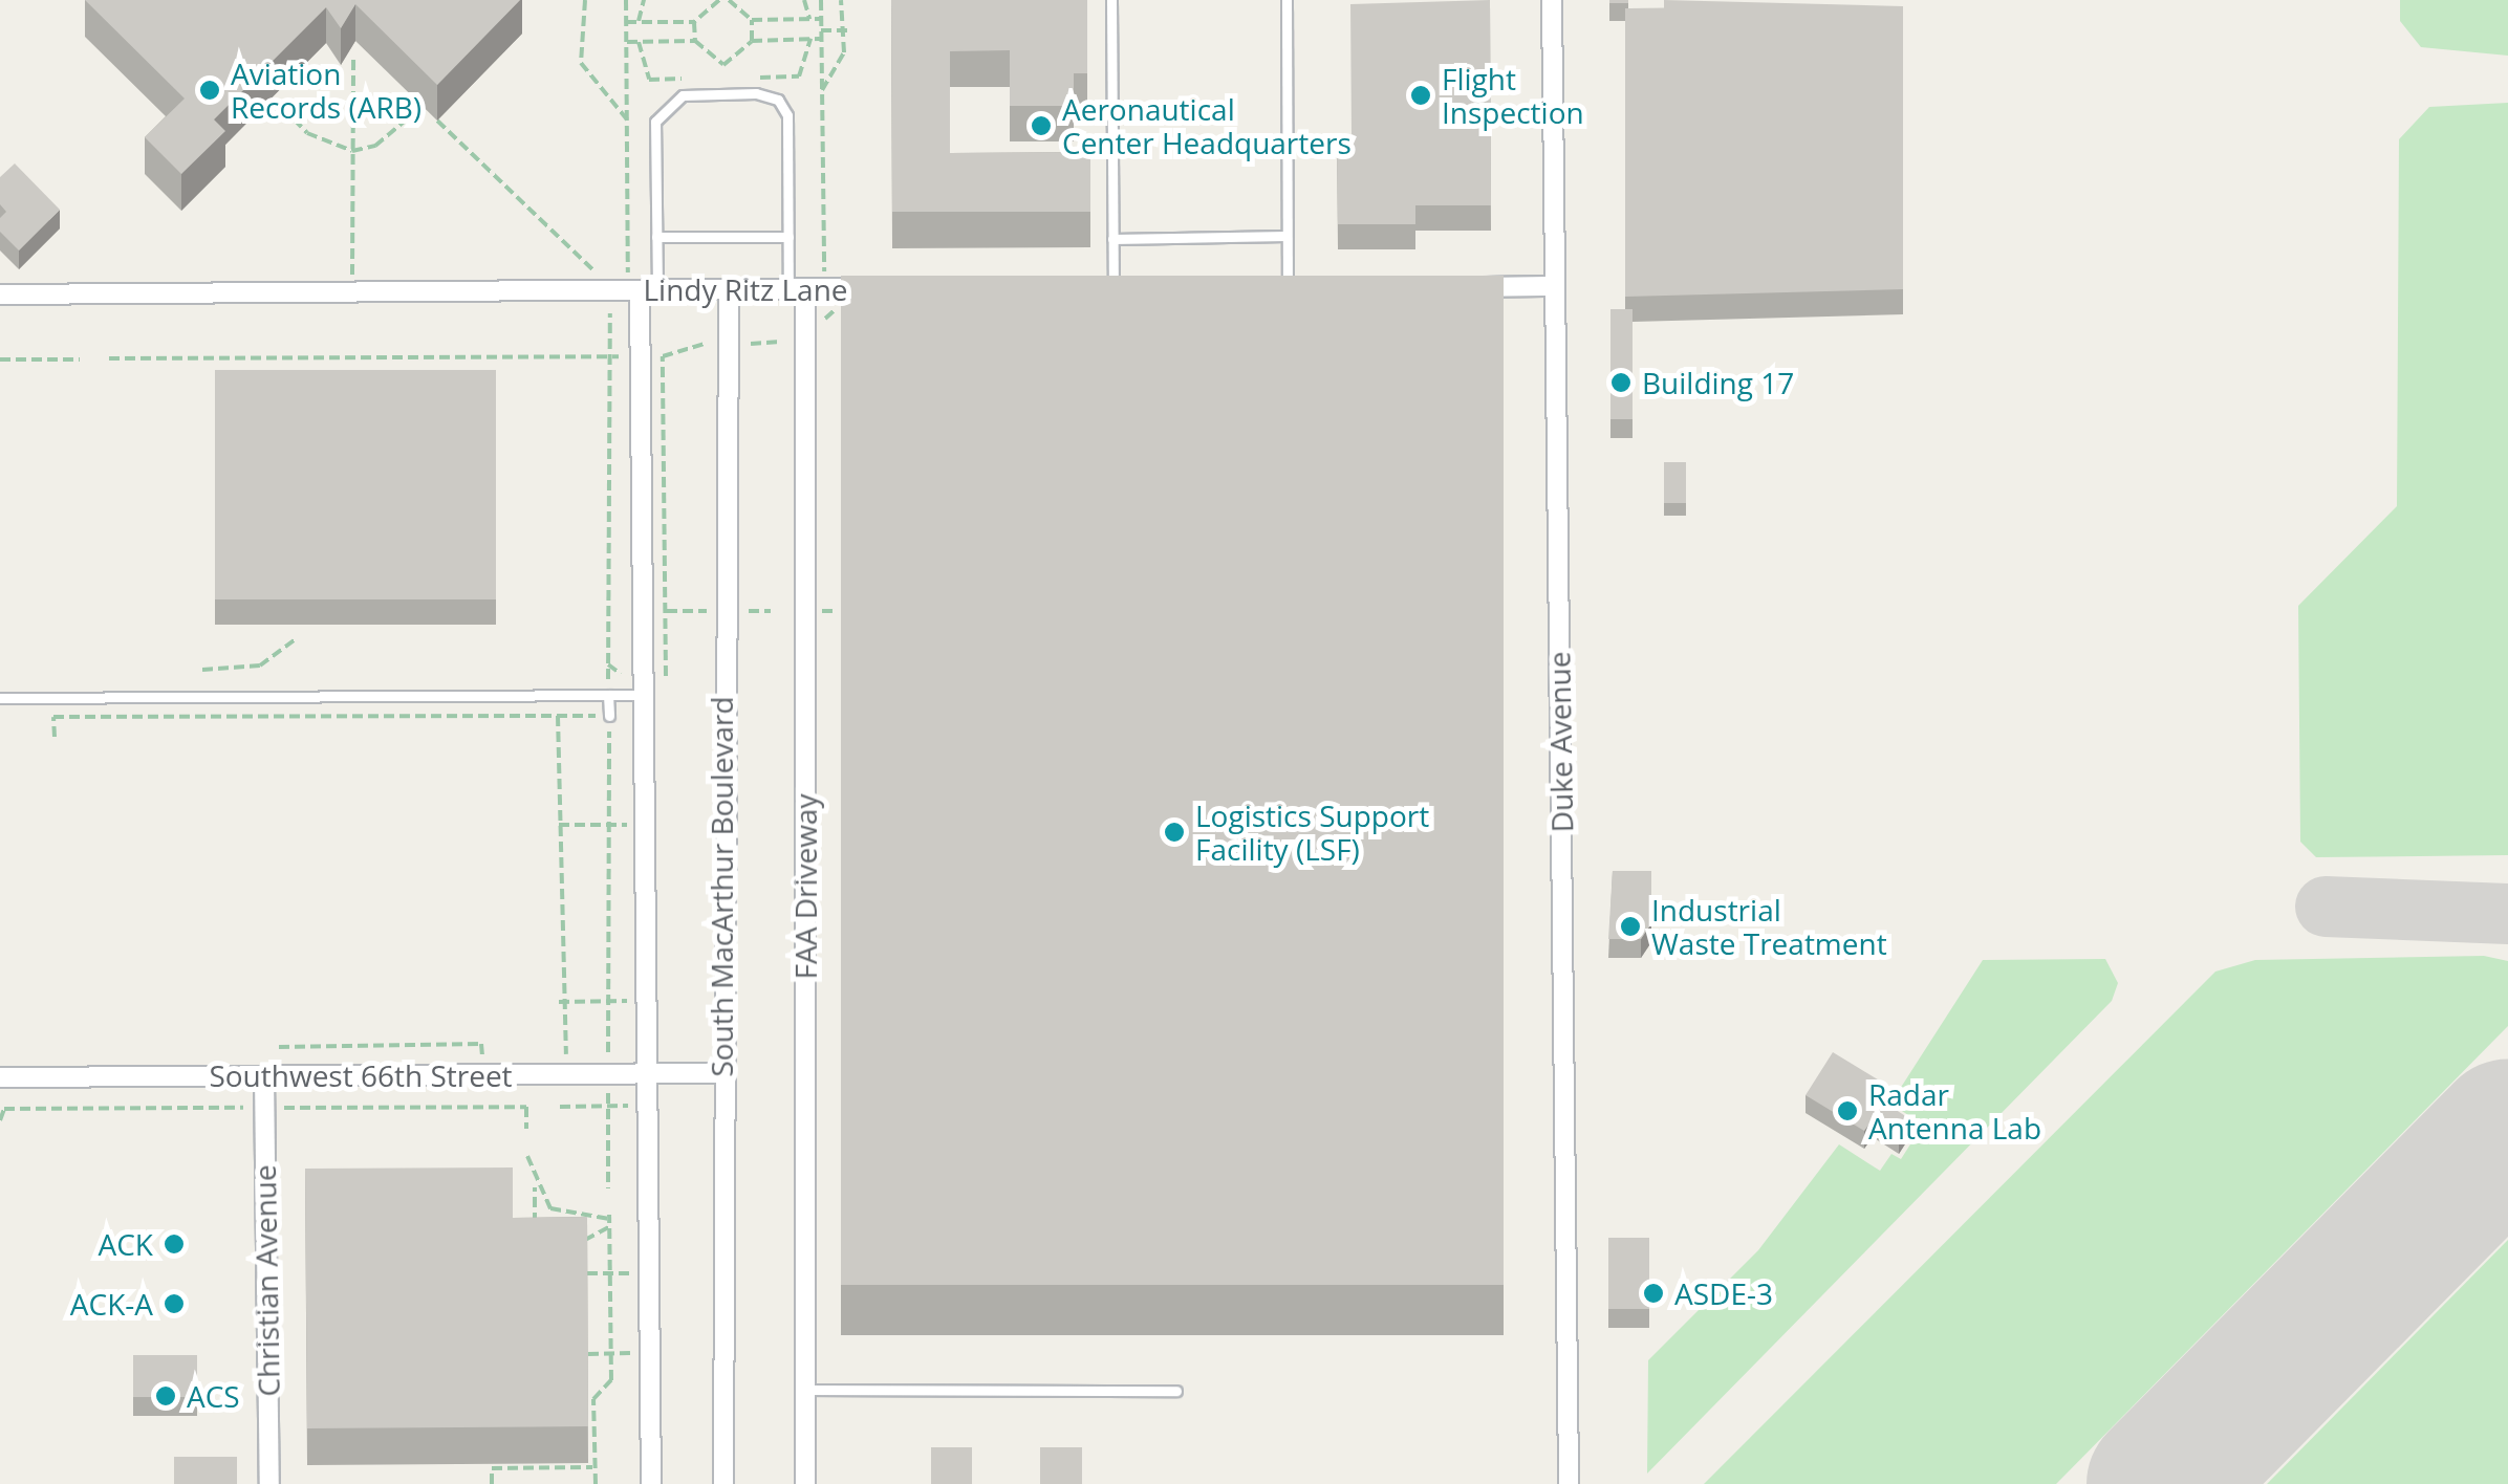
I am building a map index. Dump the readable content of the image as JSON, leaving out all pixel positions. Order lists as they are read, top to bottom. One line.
{"streets":{"street":["Lindy Ritz Lane","Duke Avenue","South MacArthur Boulevard","FAA Driveway","Southwest 66th Street","Christian Avenue"]},"crossings":[["Lindy Ritz Lane","South MacArthur Boulevard"],["Lindy Ritz Lane","FAA Driveway"],["South MacArthur Boulevard","Southwest 66th Street"],["Southwest 66th Street","Christian Avenue"]],"places":["Aviation Records (ARB)","Flight Inspection","Aeronautical Center Headquarters","Building 17","Logistics Support Facility (LSF)","Industrial Waste Treatment","Radar Antenna Lab","ACK","ASDE-3","ACK-A","ACS"]}
